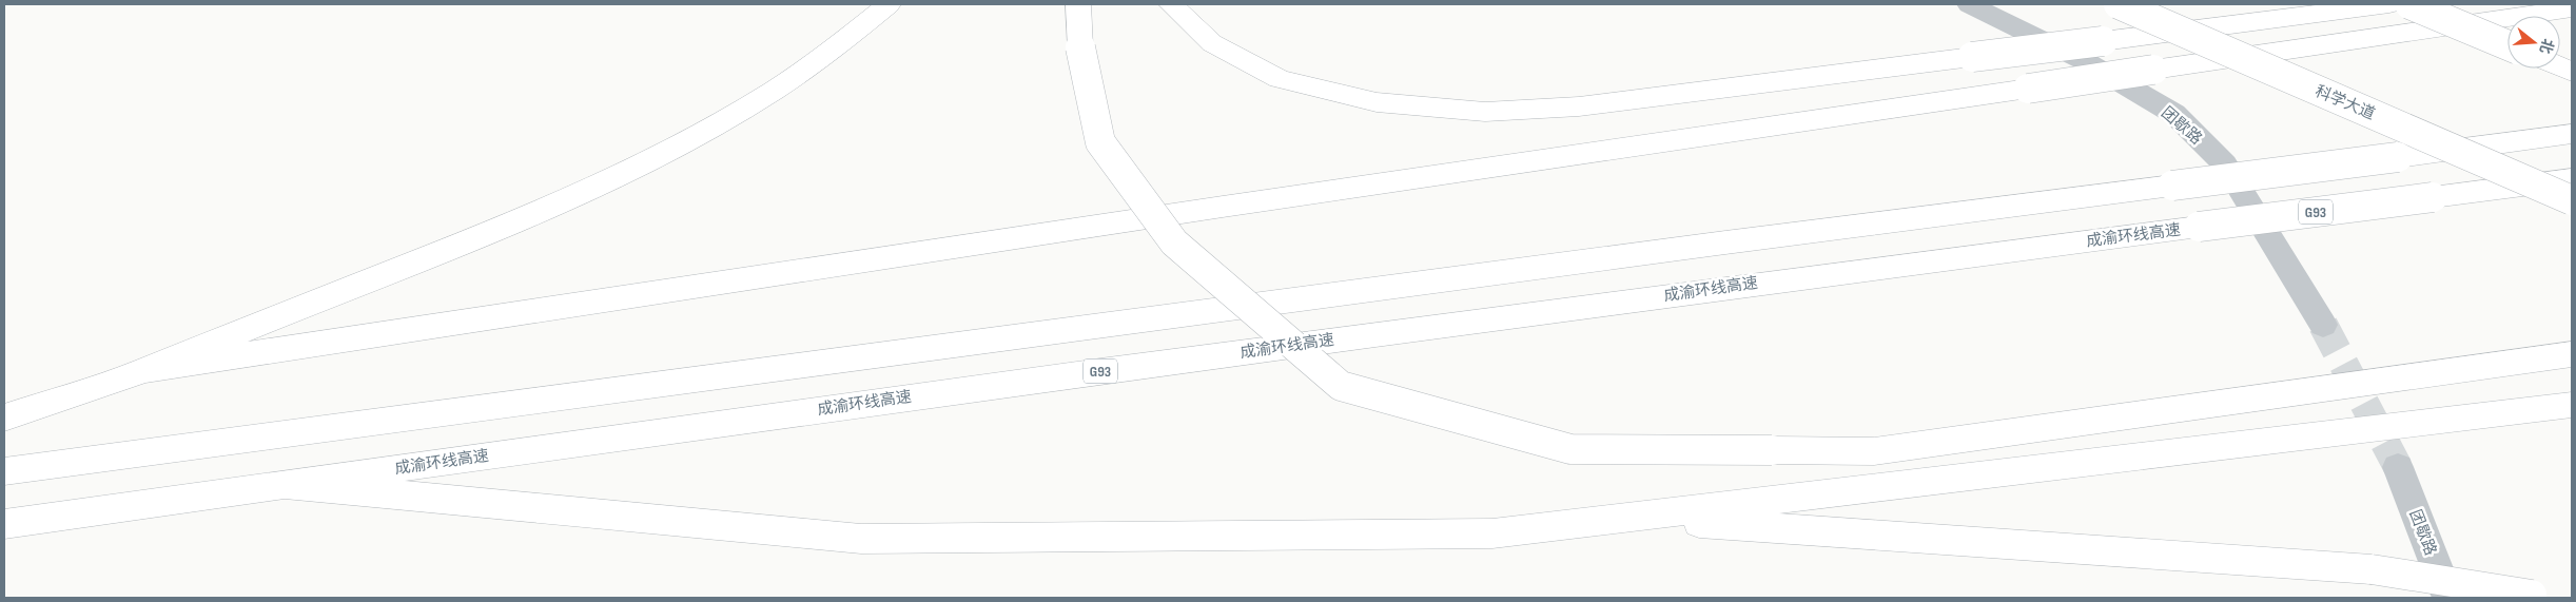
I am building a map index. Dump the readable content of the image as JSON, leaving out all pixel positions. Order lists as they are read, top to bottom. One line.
{"streets":{"highway":["科学大道","G93","成渝环线高速"],"street":["团歇路"]},"north":"right"}
